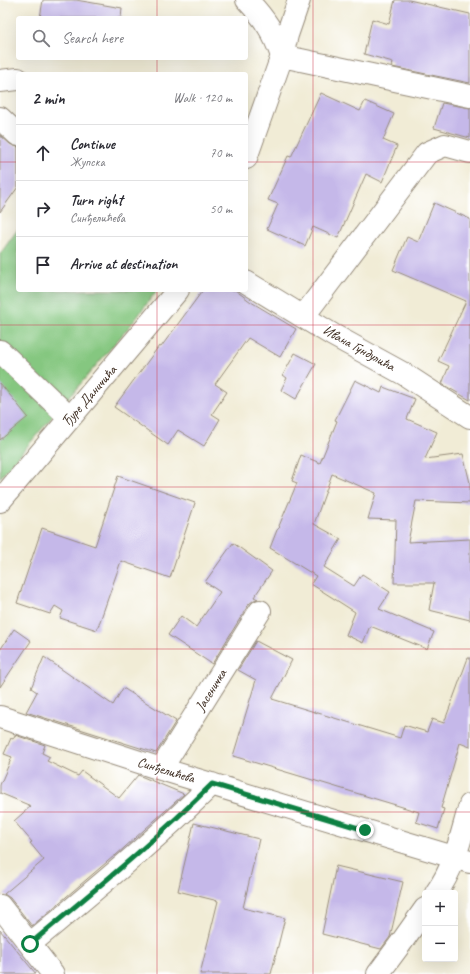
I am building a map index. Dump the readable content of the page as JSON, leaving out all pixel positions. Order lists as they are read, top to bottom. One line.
{"streets":{"street":["Ивана Гундулића","Ђуре Даничића","Јасеничка","Синђелићева"]},"crossings":[["Јасеничка","Синђелићева"]],"page":{"search":"Search here","heading":["2 min","Walk · 120 m"],"list":[["Continue","Жупска","70 m"],["Turn right","Синђелићева","50 m"],"Arrive at destination"],"map_buttons":["+","−"]}}
